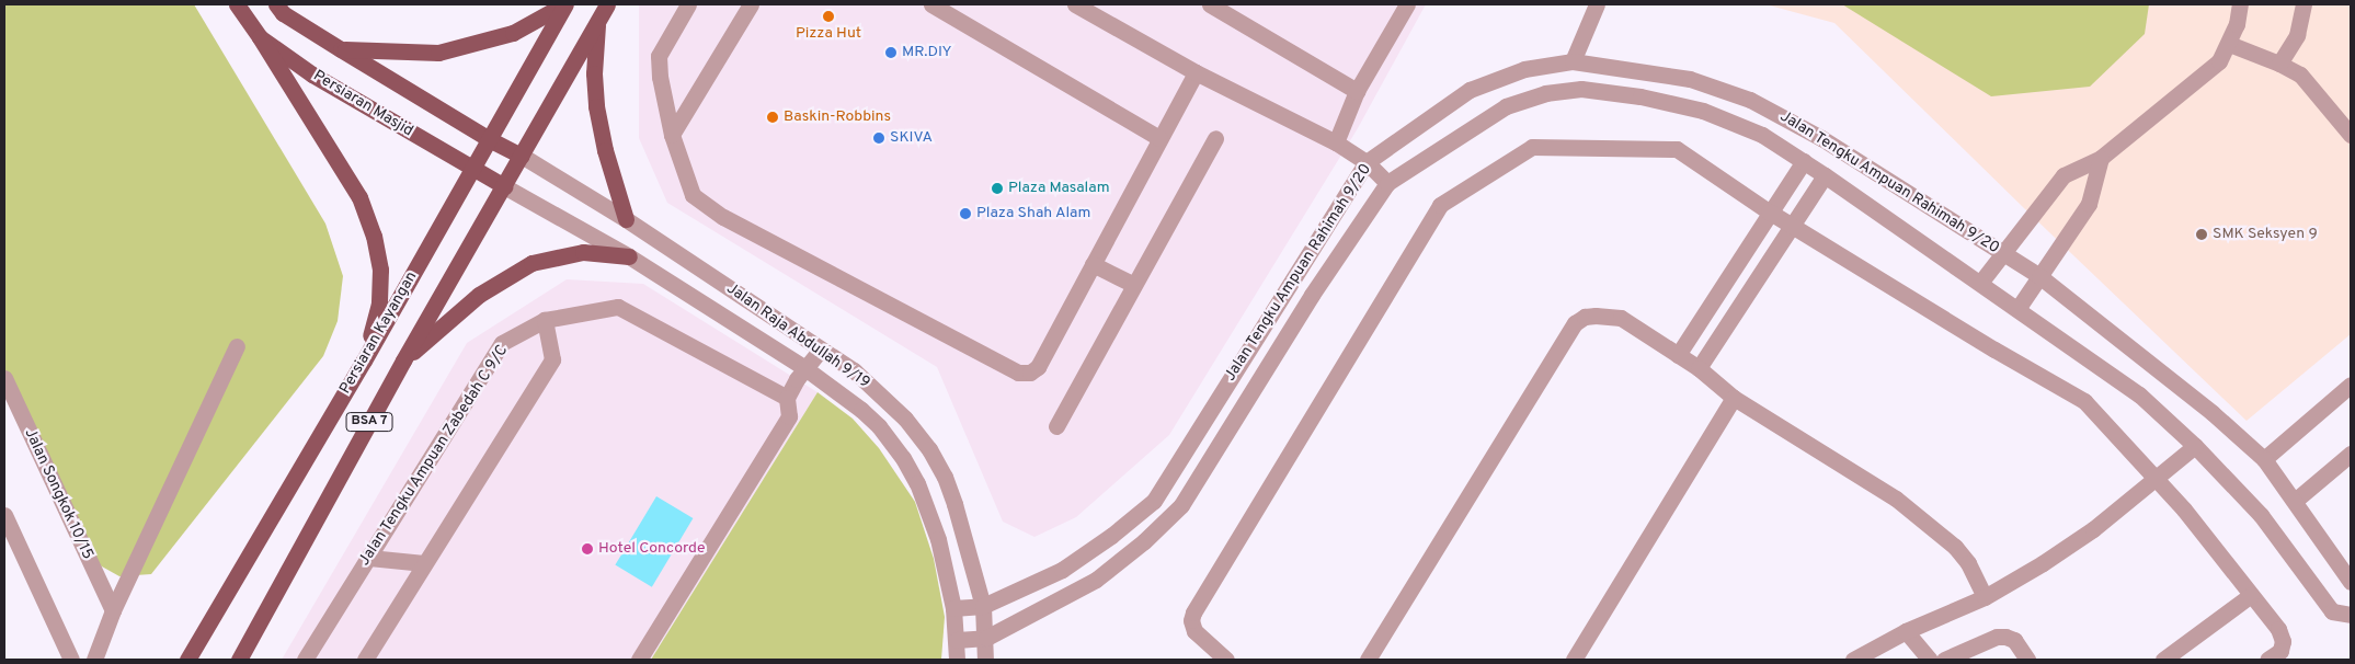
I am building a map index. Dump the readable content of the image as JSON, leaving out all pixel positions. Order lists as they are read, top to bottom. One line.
{"streets":{"main road":["Persiaran Masjid","Persiaran Kayangan","BSA 7"],"street":["Jalan Tengku Ampuan Rahimah 9/20","Jalan Raja Abdullah 9/19","Jalan Tengku Ampuan Zabedah C 9/C","Jalan Songkok 10/15"]},"crossings":[["Persiaran Masjid","Persiaran Kayangan"],["Persiaran Masjid","Jalan Raja Abdullah 9/19"],["Persiaran Masjid","BSA 7"],["Jalan Tengku Ampuan Rahimah 9/20","Jalan Raja Abdullah 9/19"],["Jalan Raja Abdullah 9/19","BSA 7"]],"places":["Pizza Hut","MR.DIY","Baskin-Robbins","SKIVA","Plaza Masalam","Plaza Shah Alam","SMK Seksyen 9","Hotel Concorde"]}
